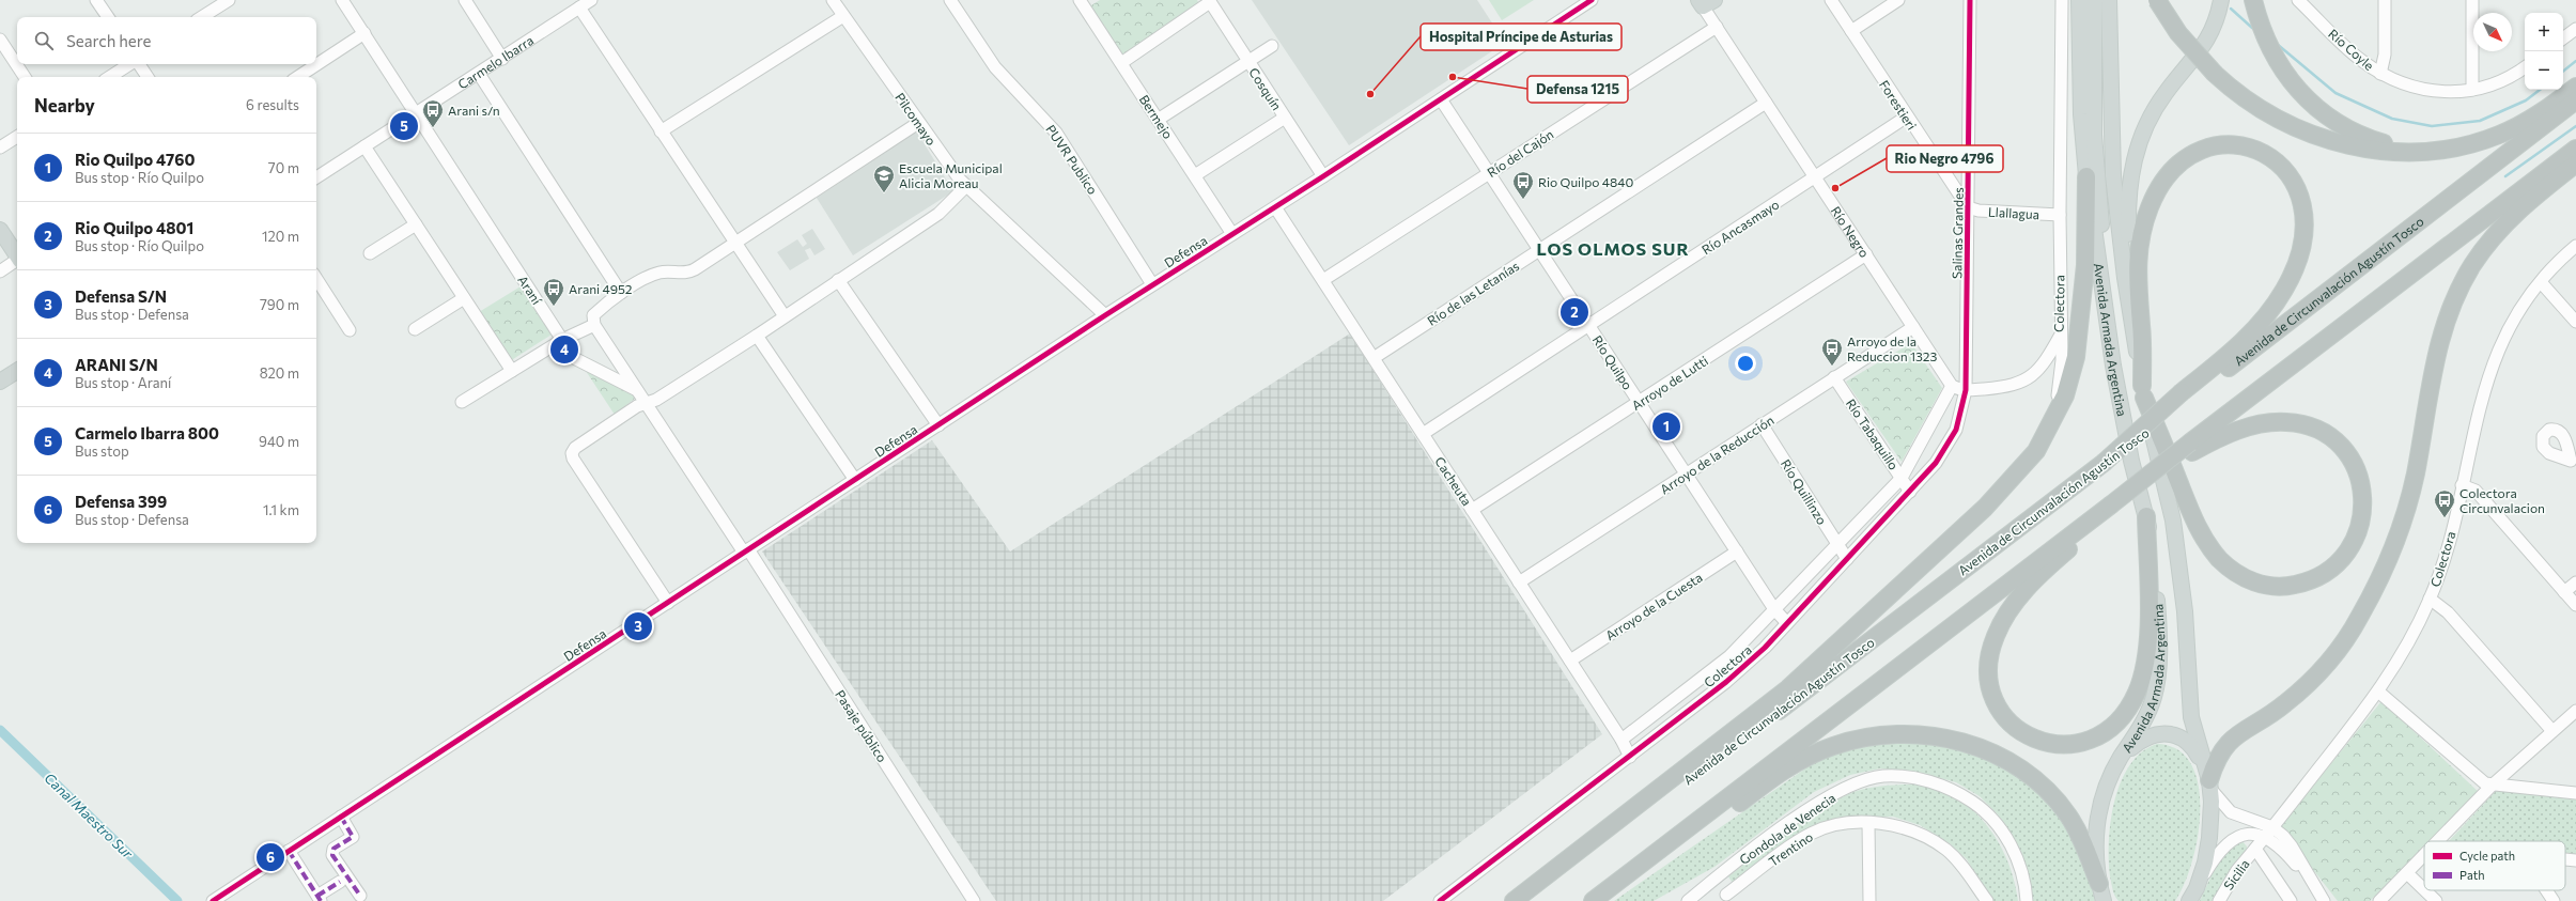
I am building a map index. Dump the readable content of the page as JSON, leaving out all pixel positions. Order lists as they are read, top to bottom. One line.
{"streets":{"highway":["Avenida de Circunvalación Agustín Tosco"],"main road":["Avenida Armada Argentina"],"street":["Río Coyle","Carmelo Ibarra","Cosquín","Forestieri","Bermejo","Pilcomayo","Río del Cajón","PUVR Publico","Llallagua","Río Ancasmayo","Río Negro","Salinas Grandes","Defensa","Araní","Río de las Letanías","Colectora","Río Quilpo","Arroyo de Lutti","Río Tabaquillo","Arroyo de la Reducción","Cacheuta","Río Quillinzo","Arroyo de la Cuesta","Pasaje público","Gondola de Venecia","Trentino","Sicilia"]},"crossings":[["Carmelo Ibarra","Araní"],["Cosquín","Defensa"],["Forestieri","Llallagua"],["Forestieri","Río Ancasmayo"],["Forestieri","Salinas Grandes"],["Bermejo","Defensa"],["Pilcomayo","Defensa"],["Río del Cajón","Río Negro"],["Río del Cajón","Río Quilpo"],["Río del Cajón","Cacheuta"],["PUVR Publico","Defensa"],["Llallagua","Salinas Grandes"],["Llallagua","Colectora"],["Río Ancasmayo","Río Negro"],["Río Ancasmayo","Río Quilpo"],["Río Ancasmayo","Cacheuta"],["Río Negro","Río de las Letanías"],["Río Negro","Arroyo de Lutti"],["Río Negro","Arroyo de la Reducción"],["Salinas Grandes","Colectora"],["Defensa","Río Quilpo"],["Defensa","Cacheuta"],["Defensa","Pasaje público"],["Río de las Letanías","Río Quilpo"],["Río de las Letanías","Cacheuta"],["Colectora","Río Quilpo"],["Colectora","Río Tabaquillo"],["Colectora","Cacheuta"],["Colectora","Río Quillinzo"],["Colectora","Sicilia"],["Río Quilpo","Arroyo de Lutti"],["Río Quilpo","Arroyo de la Reducción"],["Río Quilpo","Arroyo de la Cuesta"],["Arroyo de Lutti","Cacheuta"],["Río Tabaquillo","Arroyo de la Reducción"],["Arroyo de la Reducción","Cacheuta"],["Arroyo de la Reducción","Río Quillinzo"],["Cacheuta","Arroyo de la Cuesta"]],"districts":["LOS OLMOS SUR"],"water":["Canal Maestro Sur"],"places":{"other":["Defensa 1215","Hospital Príncipe de Asturias","Rio Negro 4796"],"bus stop":["Arani s/n","Rio Quilpo 4840","Arani 4952","Arroyo de la Reduccion 1323","Colectora Circunvalacion"],"school or university":["Escuela Municipal Alicia Moreau"]},"legend":["Cycle path","Path"],"north":"bottom right","page":{"map_buttons":["+","−"],"search":"Search here","heading":["Nearby","6 results"],"pins":["5","2","4","1","3","6"],"list":[{"mark":"1","name":"Rio Quilpo 4760","note":"Bus stop · Río Quilpo","value":"70 m"},{"mark":"2","name":"Rio Quilpo 4801","note":"Bus stop · Río Quilpo","value":"120 m"},{"mark":"3","name":"Defensa S/N","note":"Bus stop · Defensa","value":"790 m"},{"mark":"4","name":"ARANI S/N","note":"Bus stop · Araní","value":"820 m"},{"mark":"5","name":"Carmelo Ibarra 800","note":"Bus stop","value":"940 m"},{"mark":"6","name":"Defensa 399","note":"Bus stop · Defensa","value":"1.1 km"}]}}
